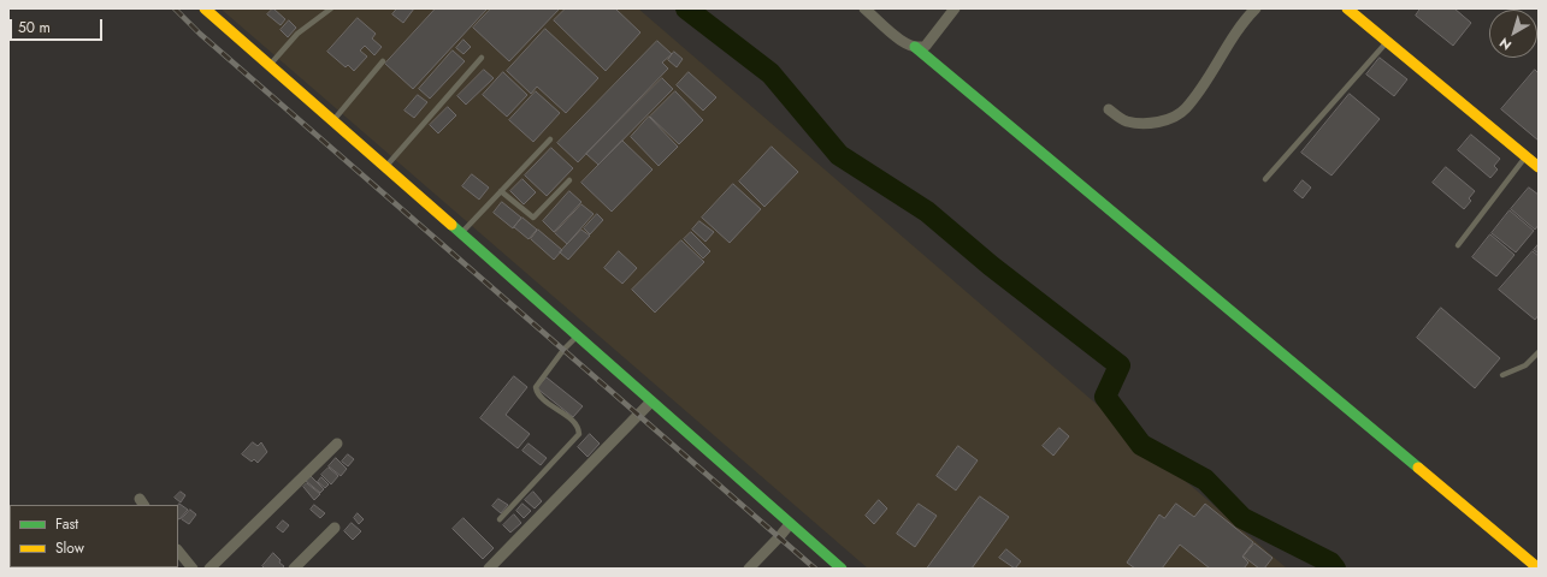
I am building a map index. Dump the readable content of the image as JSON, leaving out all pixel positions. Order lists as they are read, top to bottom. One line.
{"legend":["Fast","Slow"],"scale_bar":"50 m","north":"bottom left"}
